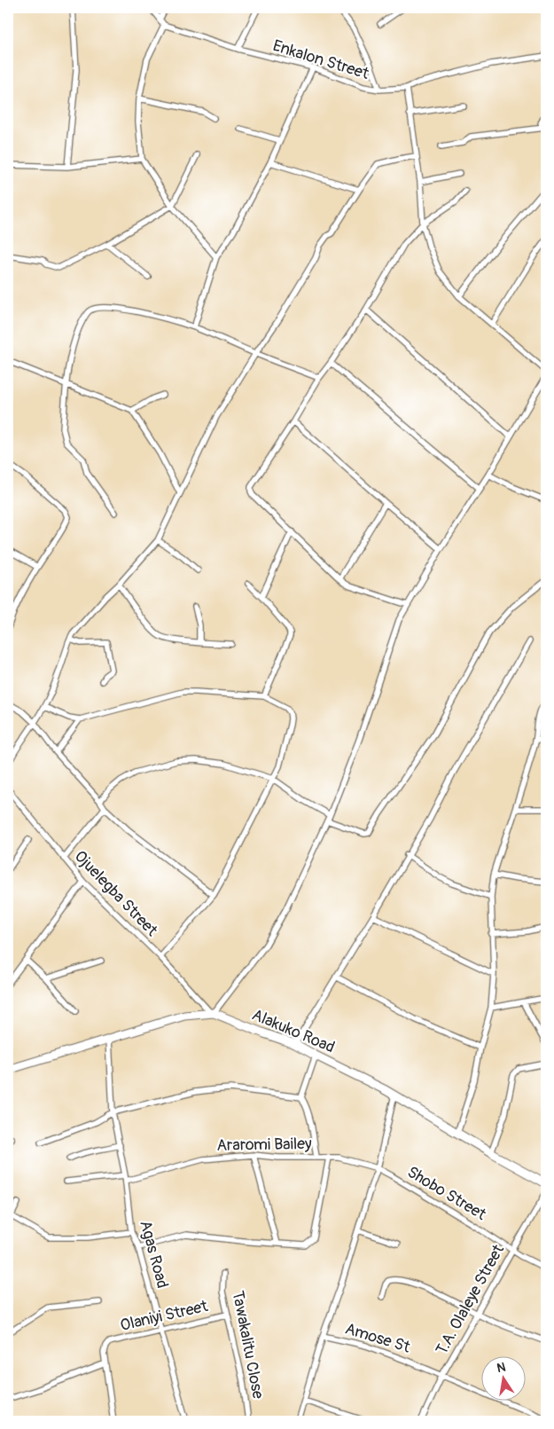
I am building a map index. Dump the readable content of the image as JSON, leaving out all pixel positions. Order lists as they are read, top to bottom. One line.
{"streets":{"main road":["Alakuko Road"],"street":["Enkalon Street","Ojuelegba Street","Araromi Bailey","Shobo Street","Agas Road","T.A. Olaleye Street","Olaniyi Street","Amose St","Tawakalitu Close"]},"crossings":[["Ojuelegba Street","Alakuko Road"],["Alakuko Road","Agas Road"],["Araromi Bailey","Shobo Street"],["Araromi Bailey","Agas Road"],["Shobo Street","T.A. Olaleye Street"],["Agas Road","Olaniyi Street"],["T.A. Olaleye Street","Amose St"],["Olaniyi Street","Tawakalitu Close"]],"north":"top"}
